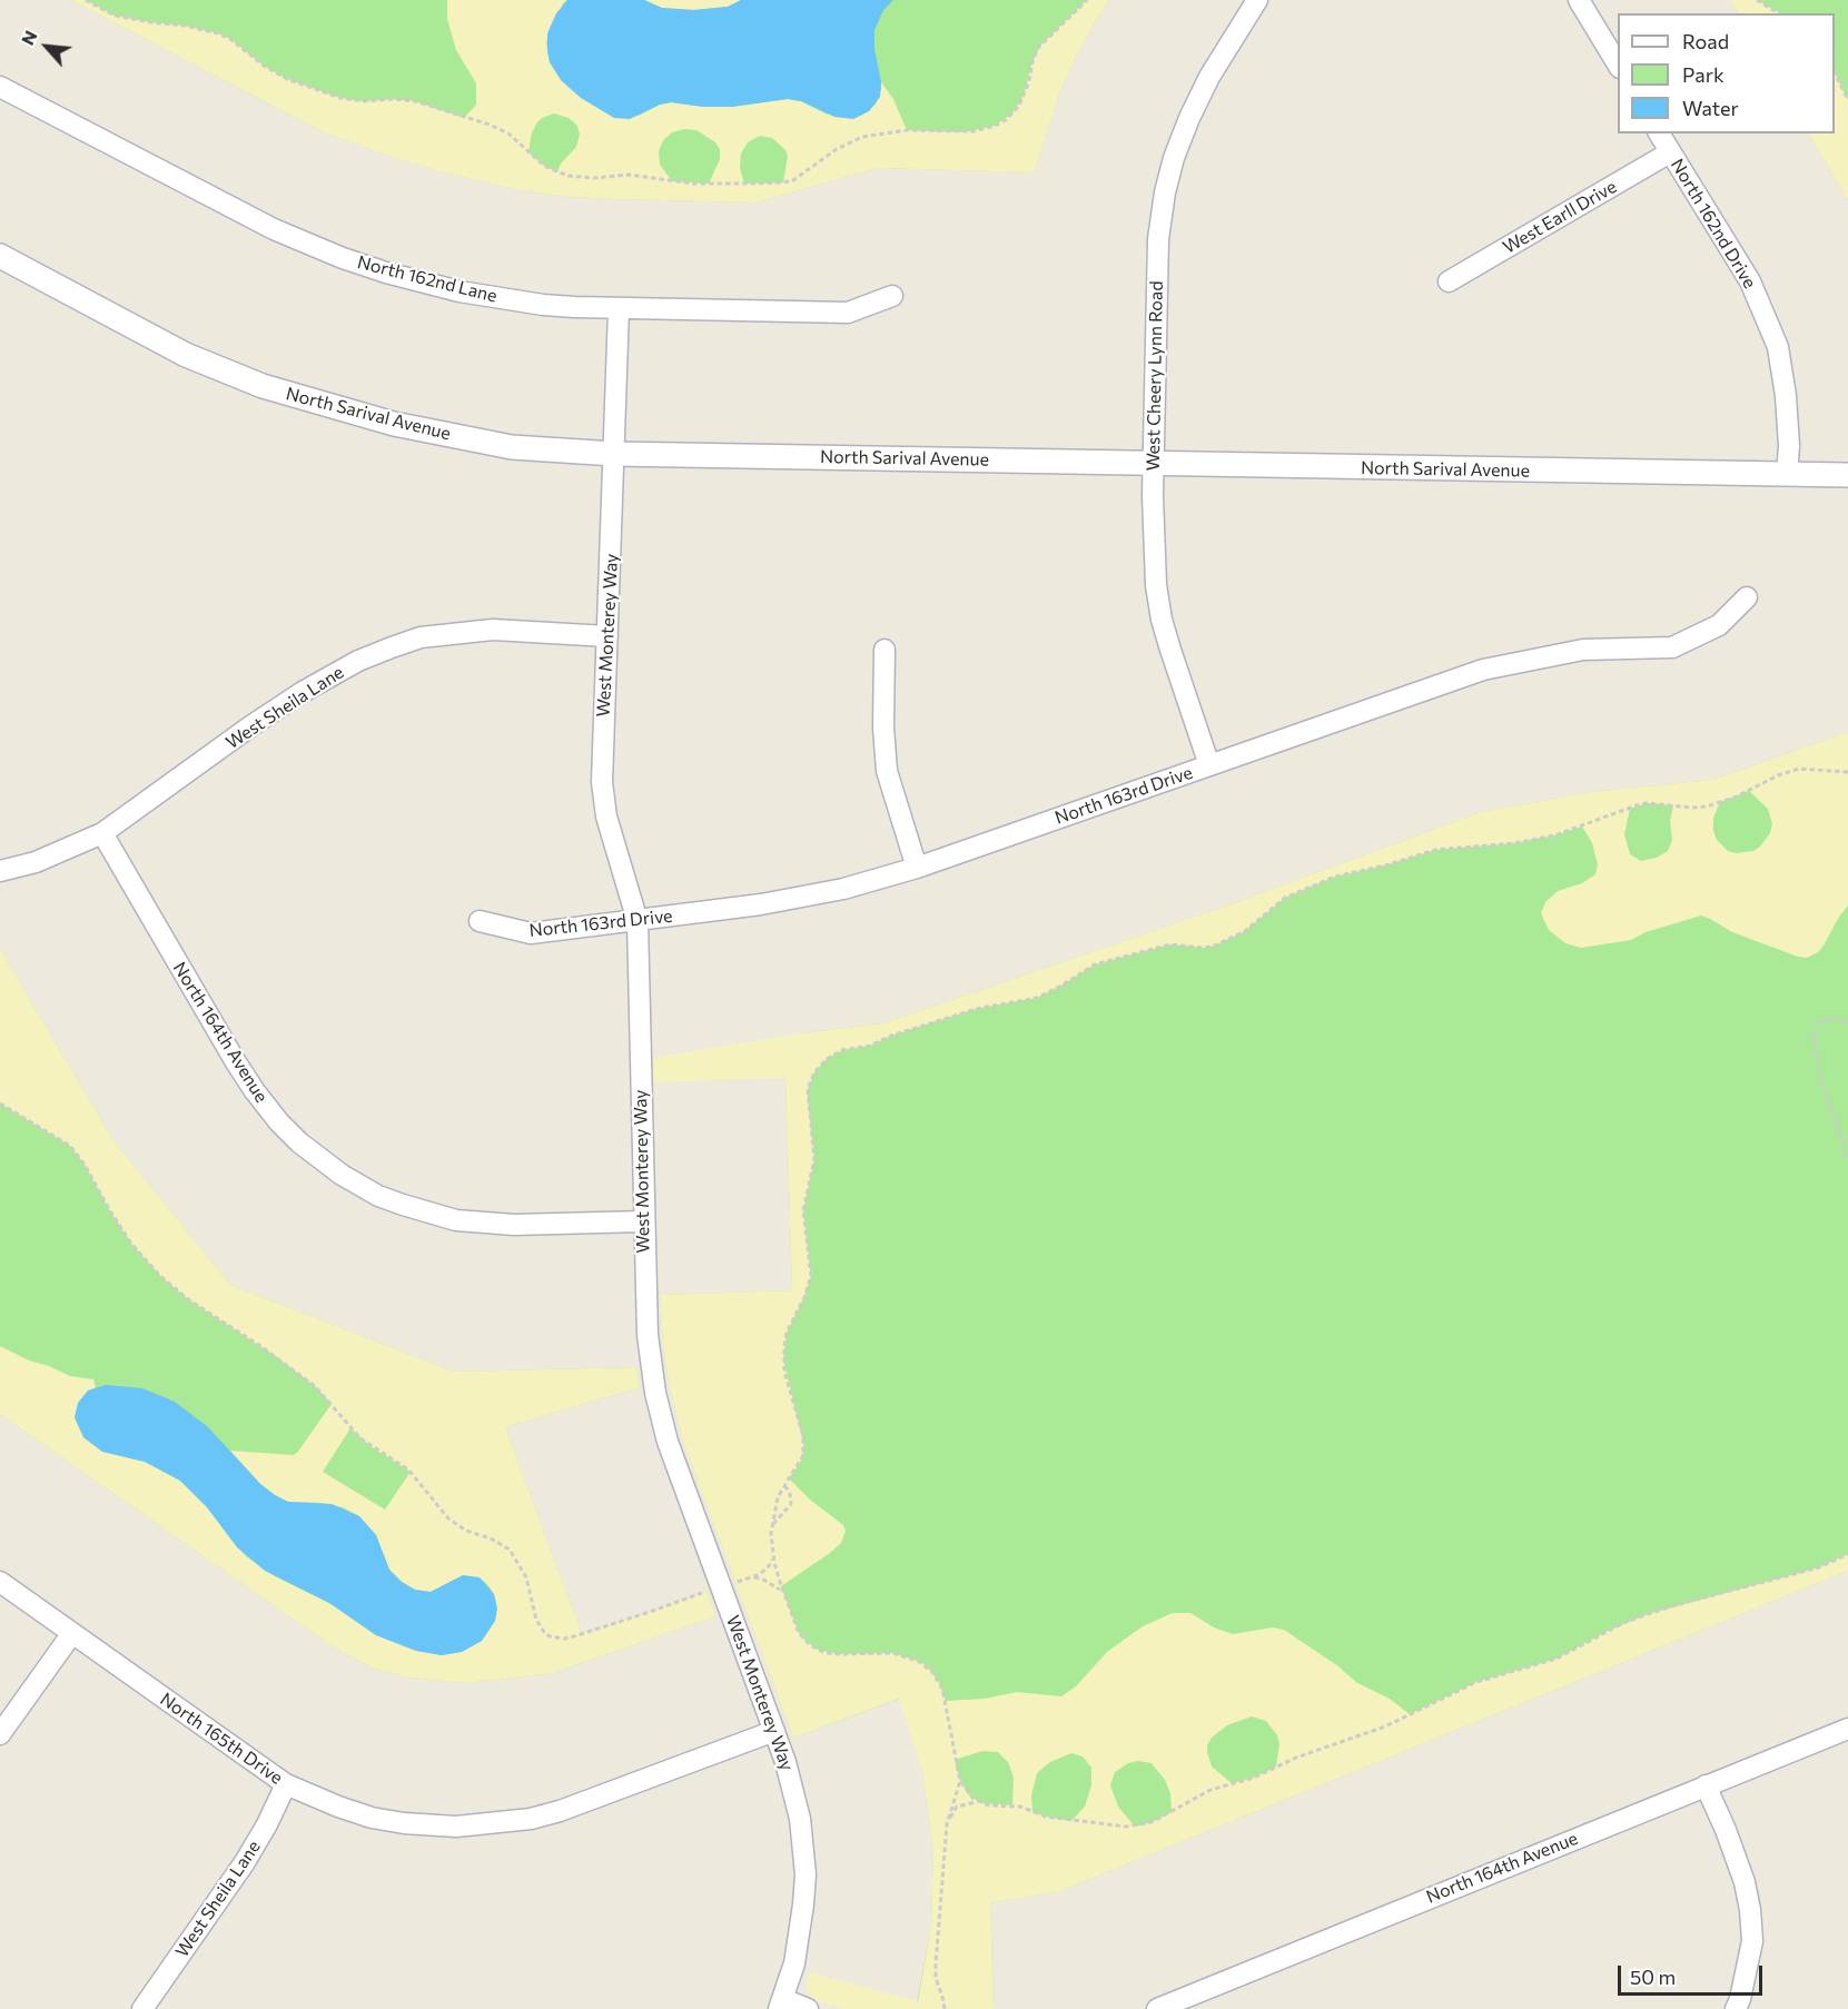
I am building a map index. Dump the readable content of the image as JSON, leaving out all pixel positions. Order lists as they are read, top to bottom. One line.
{"streets":{"street":["West Earll Drive","North 162nd Drive","North 162nd Lane","West Cheery Lynn Road","North Sarival Avenue","West Monterey Way","West Sheila Lane","North 163rd Drive","North 164th Avenue","North 165th Drive"]},"crossings":[["West Earll Drive","North 162nd Drive"],["North 162nd Drive","North Sarival Avenue"],["North 162nd Lane","West Monterey Way"],["West Cheery Lynn Road","North Sarival Avenue"],["West Cheery Lynn Road","North 163rd Drive"],["North Sarival Avenue","West Monterey Way"],["West Monterey Way","West Sheila Lane"],["West Monterey Way","North 163rd Drive"],["West Monterey Way","North 164th Avenue"],["West Monterey Way","North 165th Drive"],["West Sheila Lane","North 164th Avenue"],["West Sheila Lane","North 165th Drive"]],"legend":["Road","Park","Water"],"scale_bar":"50 m","north":"top left"}
